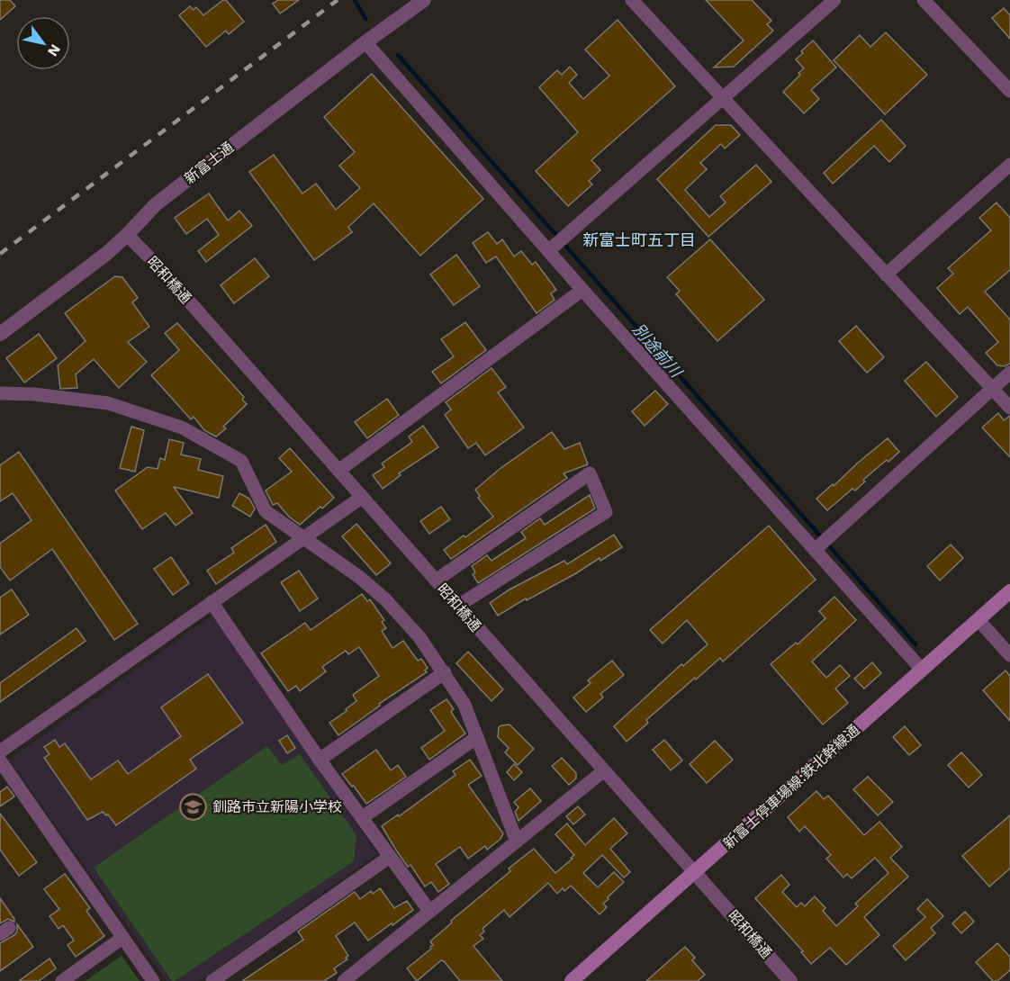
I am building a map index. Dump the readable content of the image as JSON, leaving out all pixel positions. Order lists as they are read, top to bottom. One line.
{"streets":{"main road":["新富士停車場線:鉄北幹線通"],"street":["新富士通","昭和橋通"]},"crossings":[["新富士通","昭和橋通"],["昭和橋通","新富士停車場線:鉄北幹線通"]],"districts":["新富士町五丁目"],"water":["別途前川"],"places":{"school or university":["釧路市立新陽小学校"]},"north":"bottom right"}
